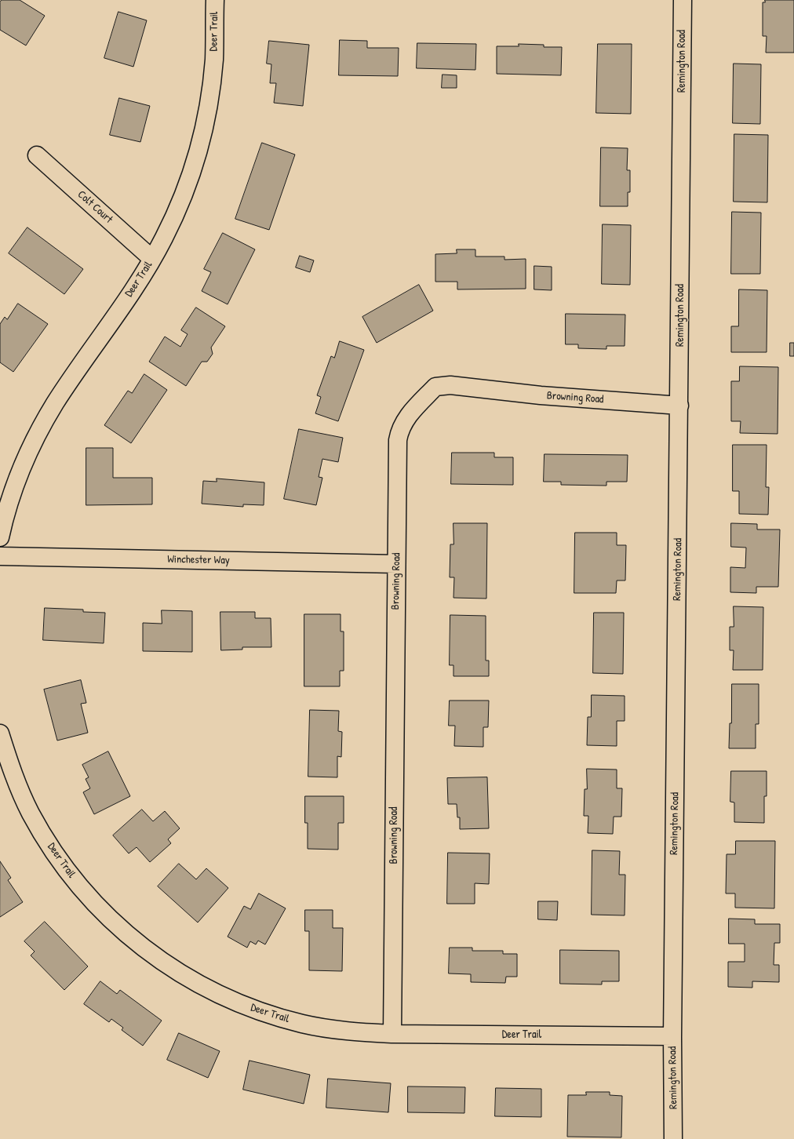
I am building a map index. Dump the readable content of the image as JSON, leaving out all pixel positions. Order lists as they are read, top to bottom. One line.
{"streets":{"street":["Deer Trail","Remington Road","Colt Court","Browning Road","Winchester Way"]},"crossings":[["Deer Trail","Remington Road"],["Deer Trail","Colt Court"],["Deer Trail","Browning Road"],["Remington Road","Browning Road"],["Browning Road","Winchester Way"]]}
